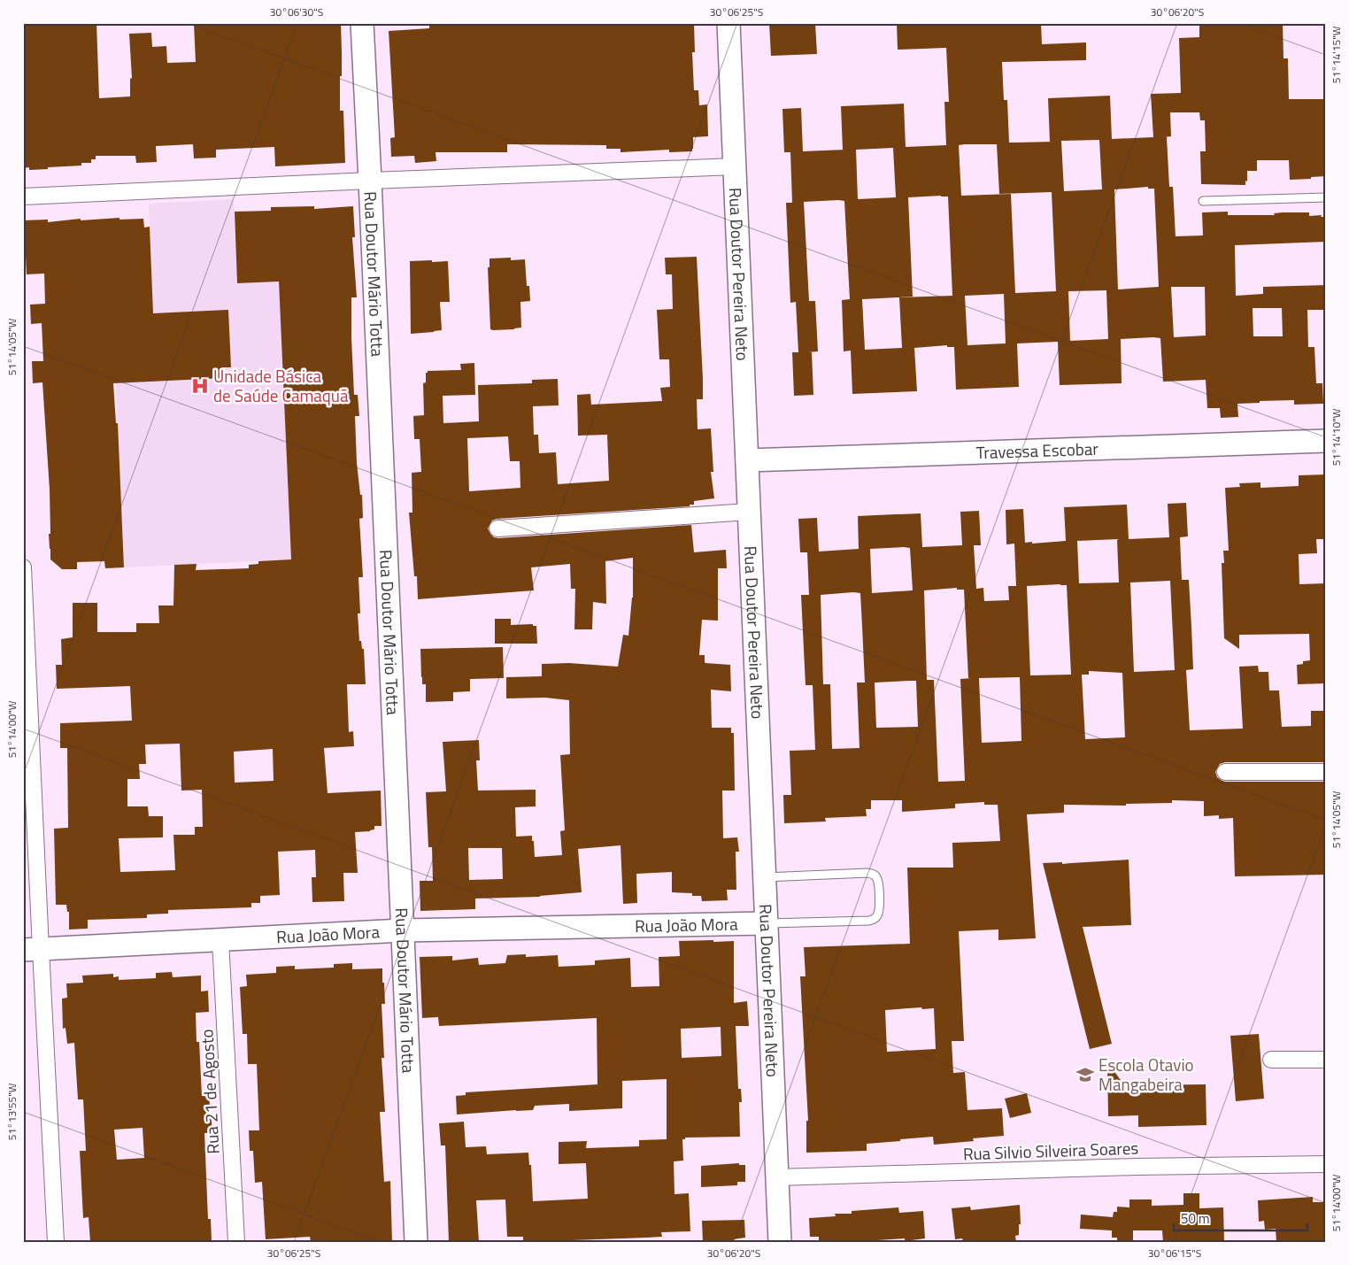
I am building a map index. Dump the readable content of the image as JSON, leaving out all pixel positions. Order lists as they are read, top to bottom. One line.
{"streets":{"street":["Rua Doutor Mário Totta","Rua Doutor Pereira Neto","Travessa Escobar","Rua João Mora","Rua 21 de Agosto","Rua Silvio Silveira Soares"]},"crossings":[["Rua Doutor Mário Totta","Rua João Mora"],["Rua Doutor Pereira Neto","Travessa Escobar"],["Rua Doutor Pereira Neto","Rua João Mora"],["Rua Doutor Pereira Neto","Rua Silvio Silveira Soares"],["Rua João Mora","Rua 21 de Agosto"]],"places":{"hospital":["Unidade Básica de Saúde Camaquã"],"school or university":["Escola Otavio Mangabeira"]},"scale_bar":"50 m","coordinates":["30°06'30\"S","30°06'25\"S","30°06'20\"S","51°14'15\"W","51°14'05\"W","51°14'10\"W","51°14'00\"W","51°13'55\"W","30°06'15\"S"]}
